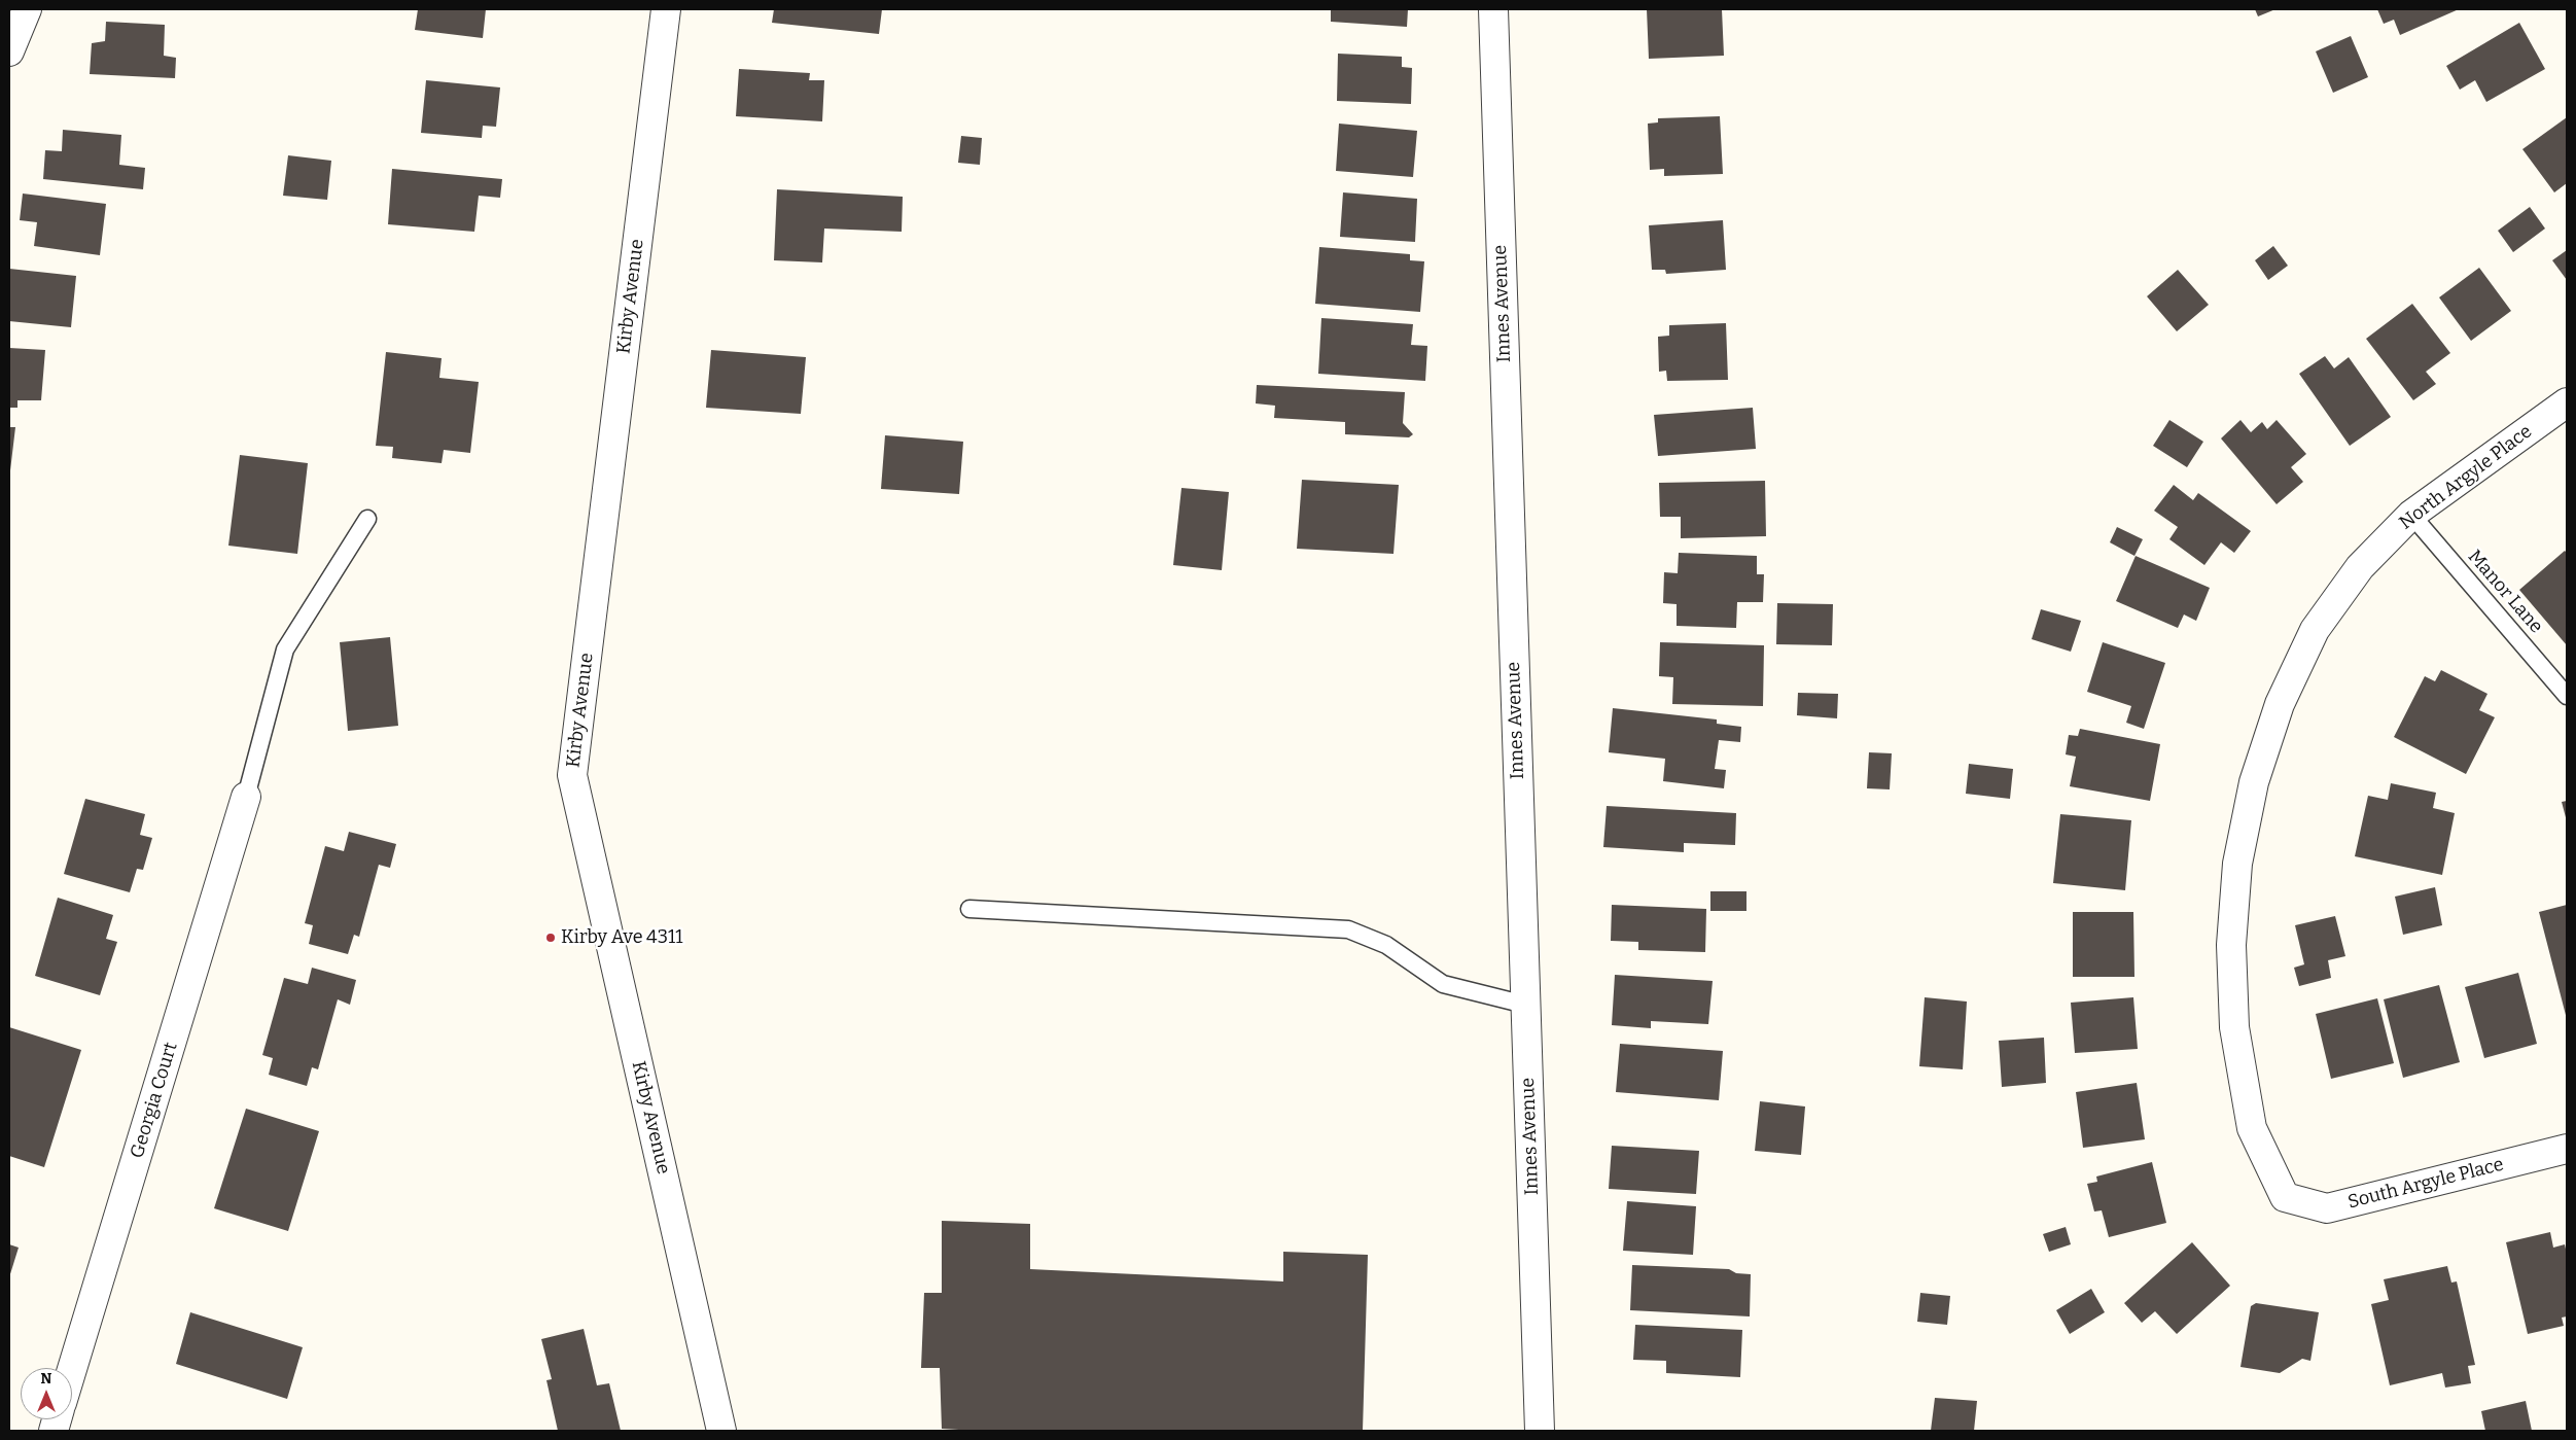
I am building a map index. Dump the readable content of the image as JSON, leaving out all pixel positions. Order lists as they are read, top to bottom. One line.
{"streets":{"street":["Kirby Avenue","Innes Avenue","North Argyle Place","Georgia Court","South Argyle Place"],"lane":["Manor Lane"]},"crossings":[["North Argyle Place","Manor Lane"],["North Argyle Place","South Argyle Place"]],"places":["Kirby Ave 4311"],"north":"top"}
